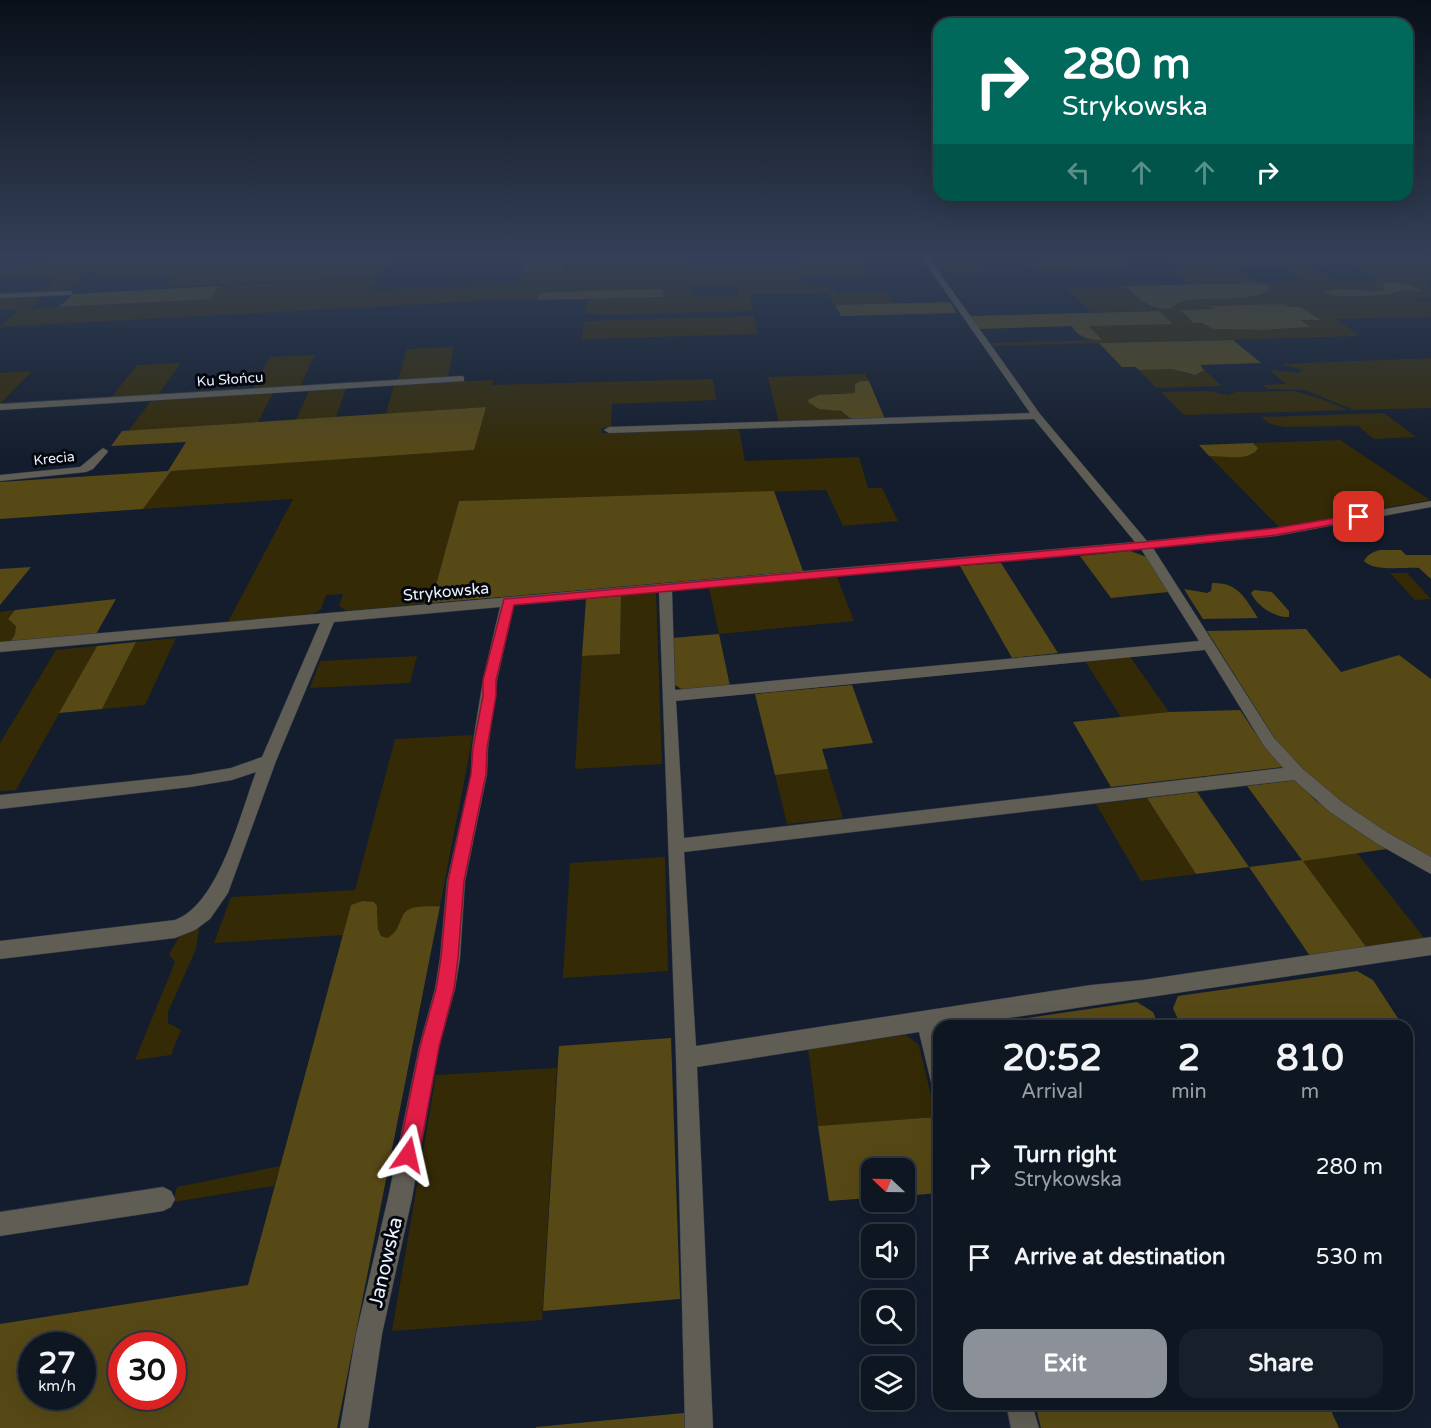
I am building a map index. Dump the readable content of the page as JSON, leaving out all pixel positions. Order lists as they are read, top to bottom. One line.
{"streets":{"street":["Ku Słońcu","Krecia","Strykowska","Janowska"]},"crossings":[["Strykowska","Janowska"]],"north":"left","page":{"turn":["280 m","Strykowska"],"eta":["20:52","Arrival","2","min","810","m"],"list":[{"name":"Turn right","note":"Strykowska","value":"280 m"},{"name":"Arrive at destination","value":"530 m"}],"buttons":["Exit","Share"],"speed":"27 km/h","limit":"30"}}
